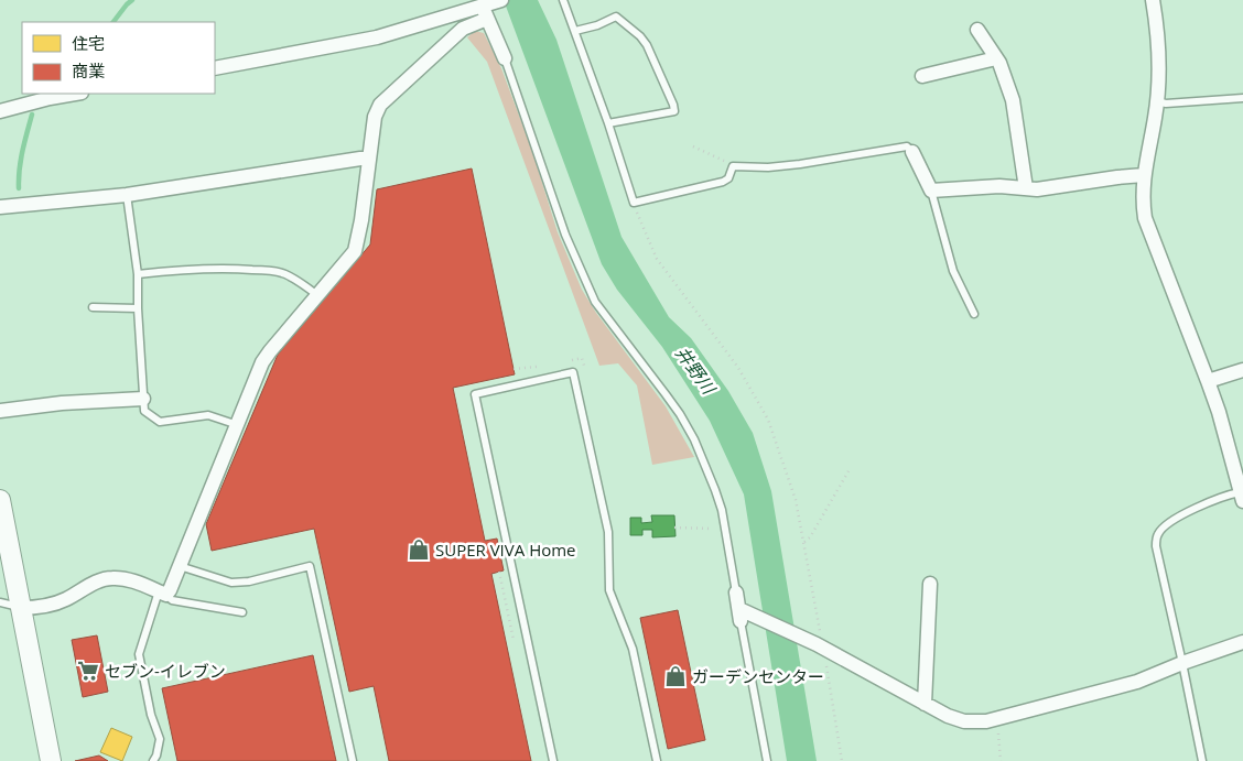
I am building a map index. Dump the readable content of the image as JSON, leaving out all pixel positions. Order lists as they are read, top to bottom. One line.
{"water":["井野川"],"places":{"shop":["SUPER VIVA Home","ガーデンセンター"],"supermarket":["セブン-イレブン"]},"legend":["住宅","商業"]}
